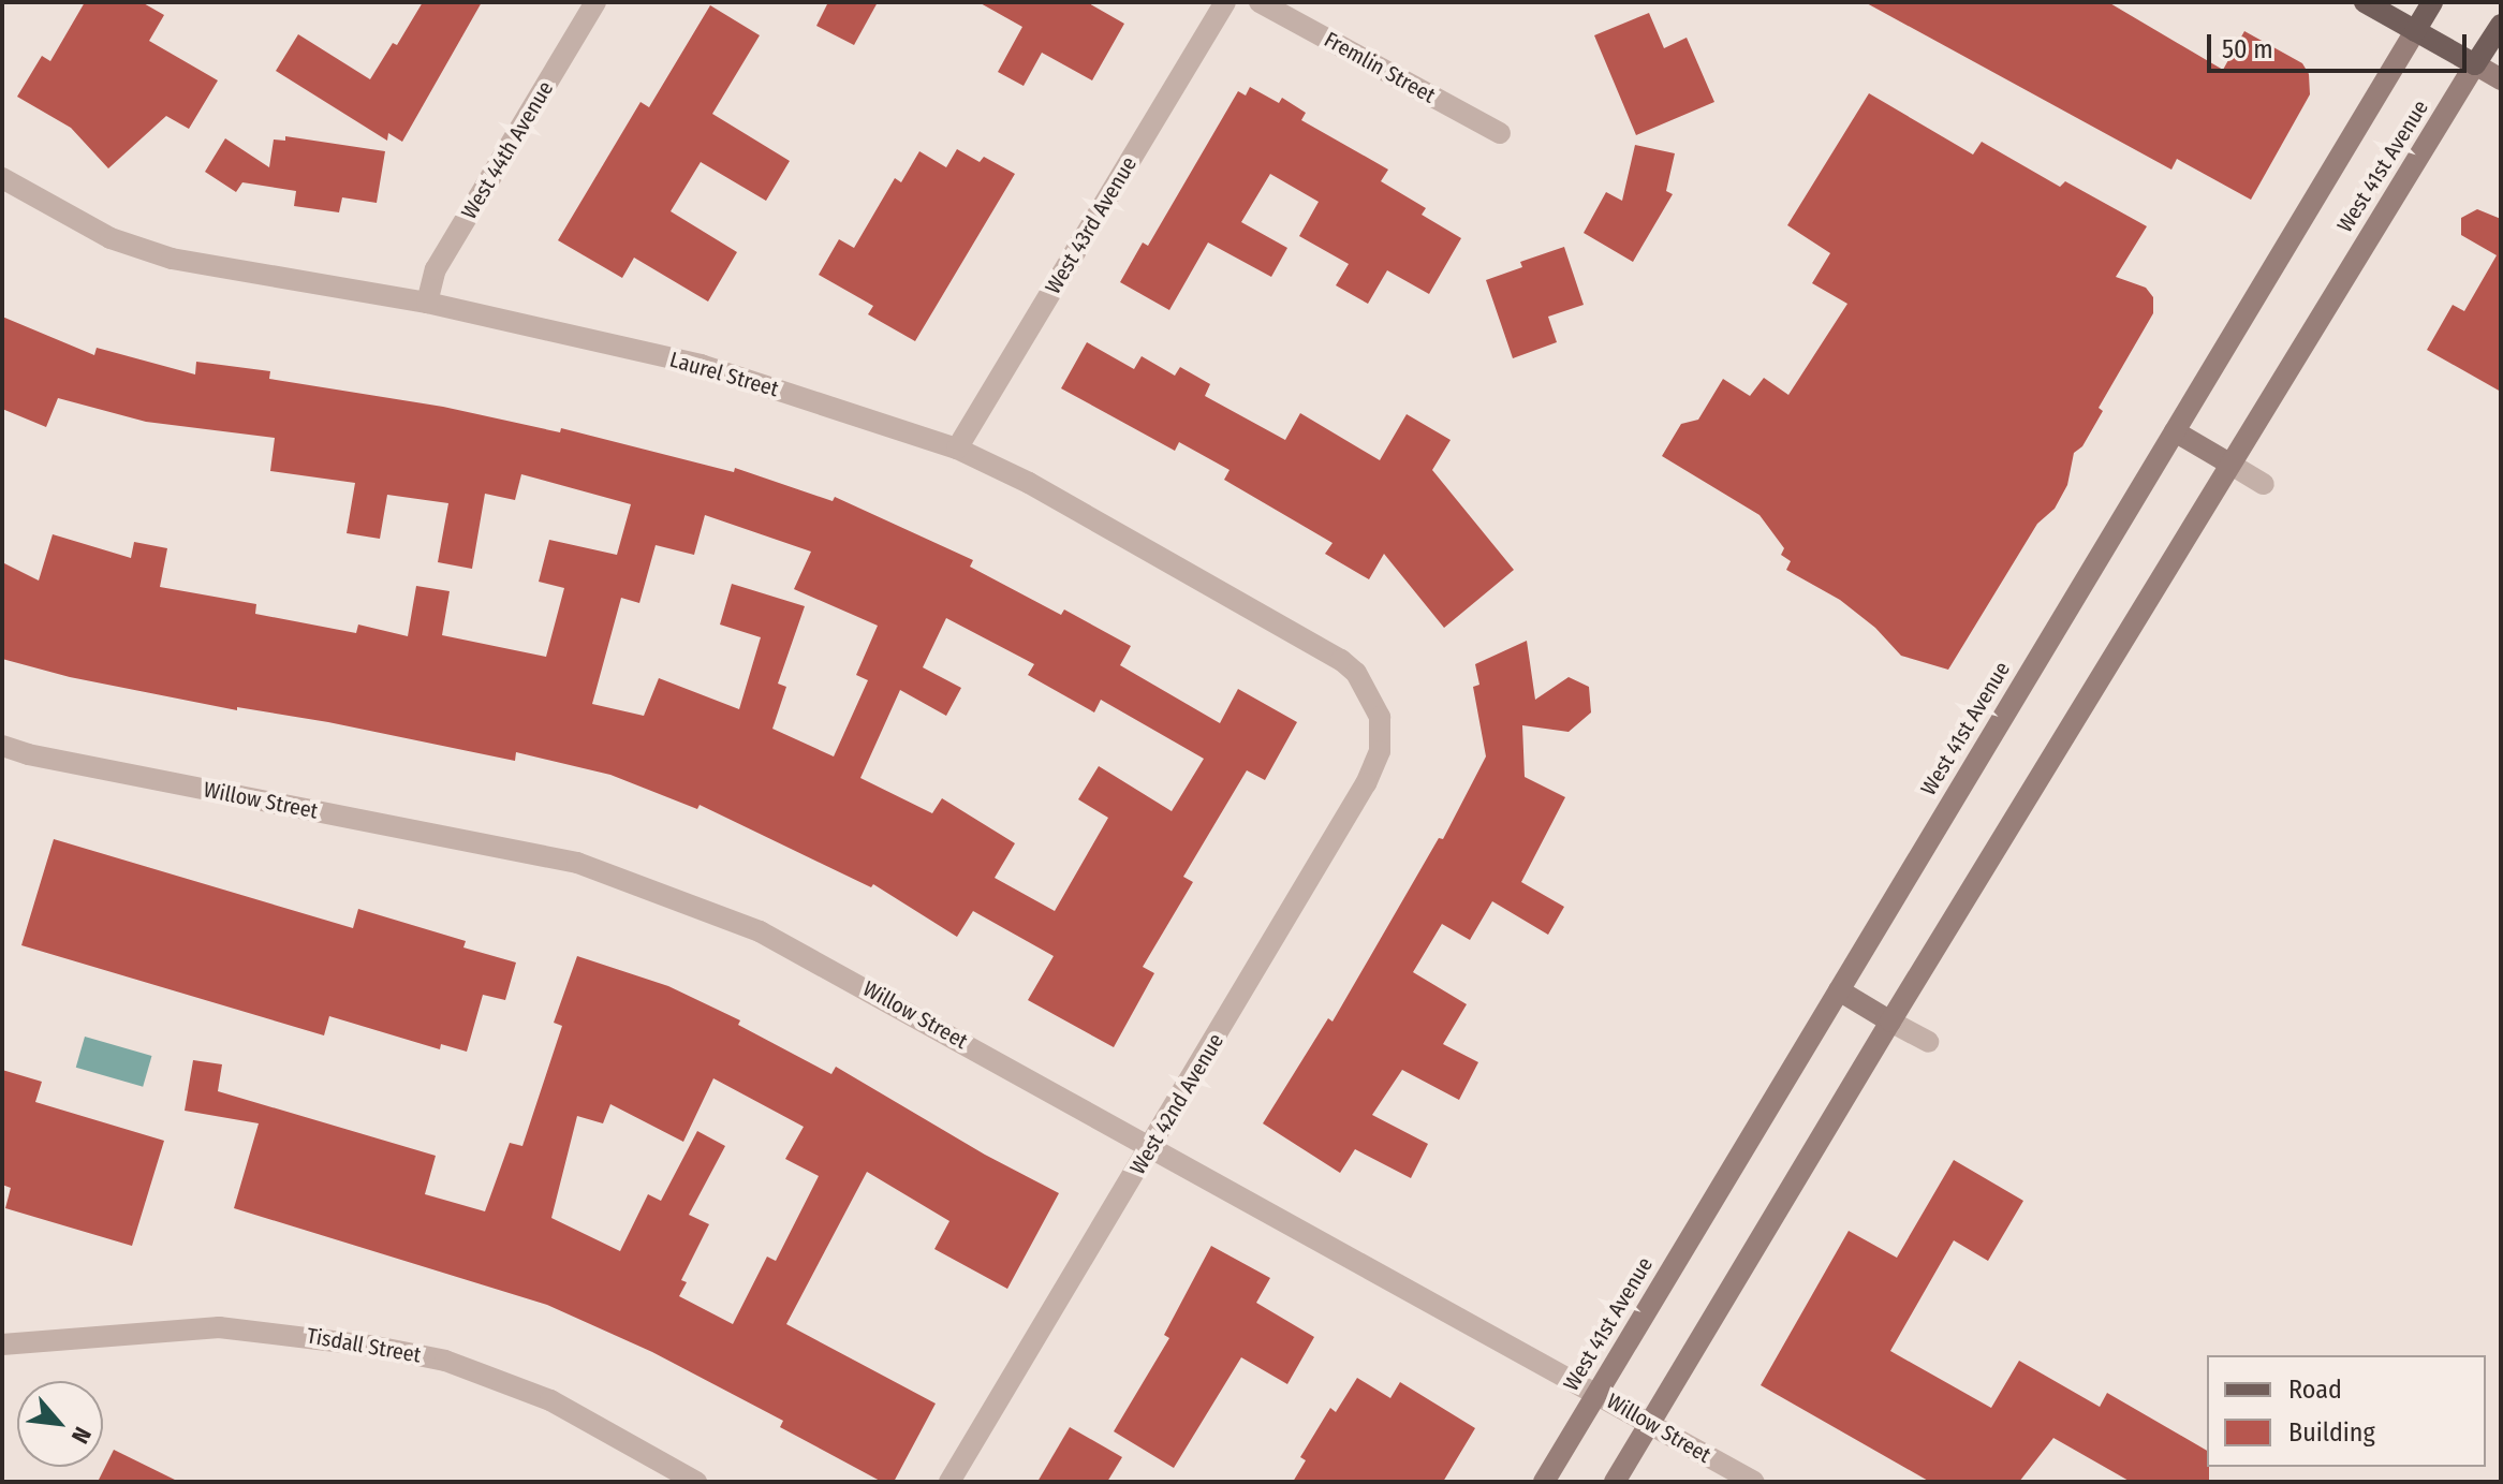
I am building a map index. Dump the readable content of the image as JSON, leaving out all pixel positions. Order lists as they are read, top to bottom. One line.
{"streets":{"main road":["West 41st Avenue"],"street":["Fremlin Street","West 44th Avenue","West 43rd Avenue","Laurel Street","Willow Street","West 42nd Avenue","Tisdall Street"]},"crossings":[["West 44th Avenue","Laurel Street"],["West 41st Avenue","Willow Street"],["West 43rd Avenue","Laurel Street"],["Laurel Street","West 42nd Avenue"],["Willow Street","West 42nd Avenue"]],"legend":["Road","Building"],"scale_bar":"50 m","north":"bottom right"}
